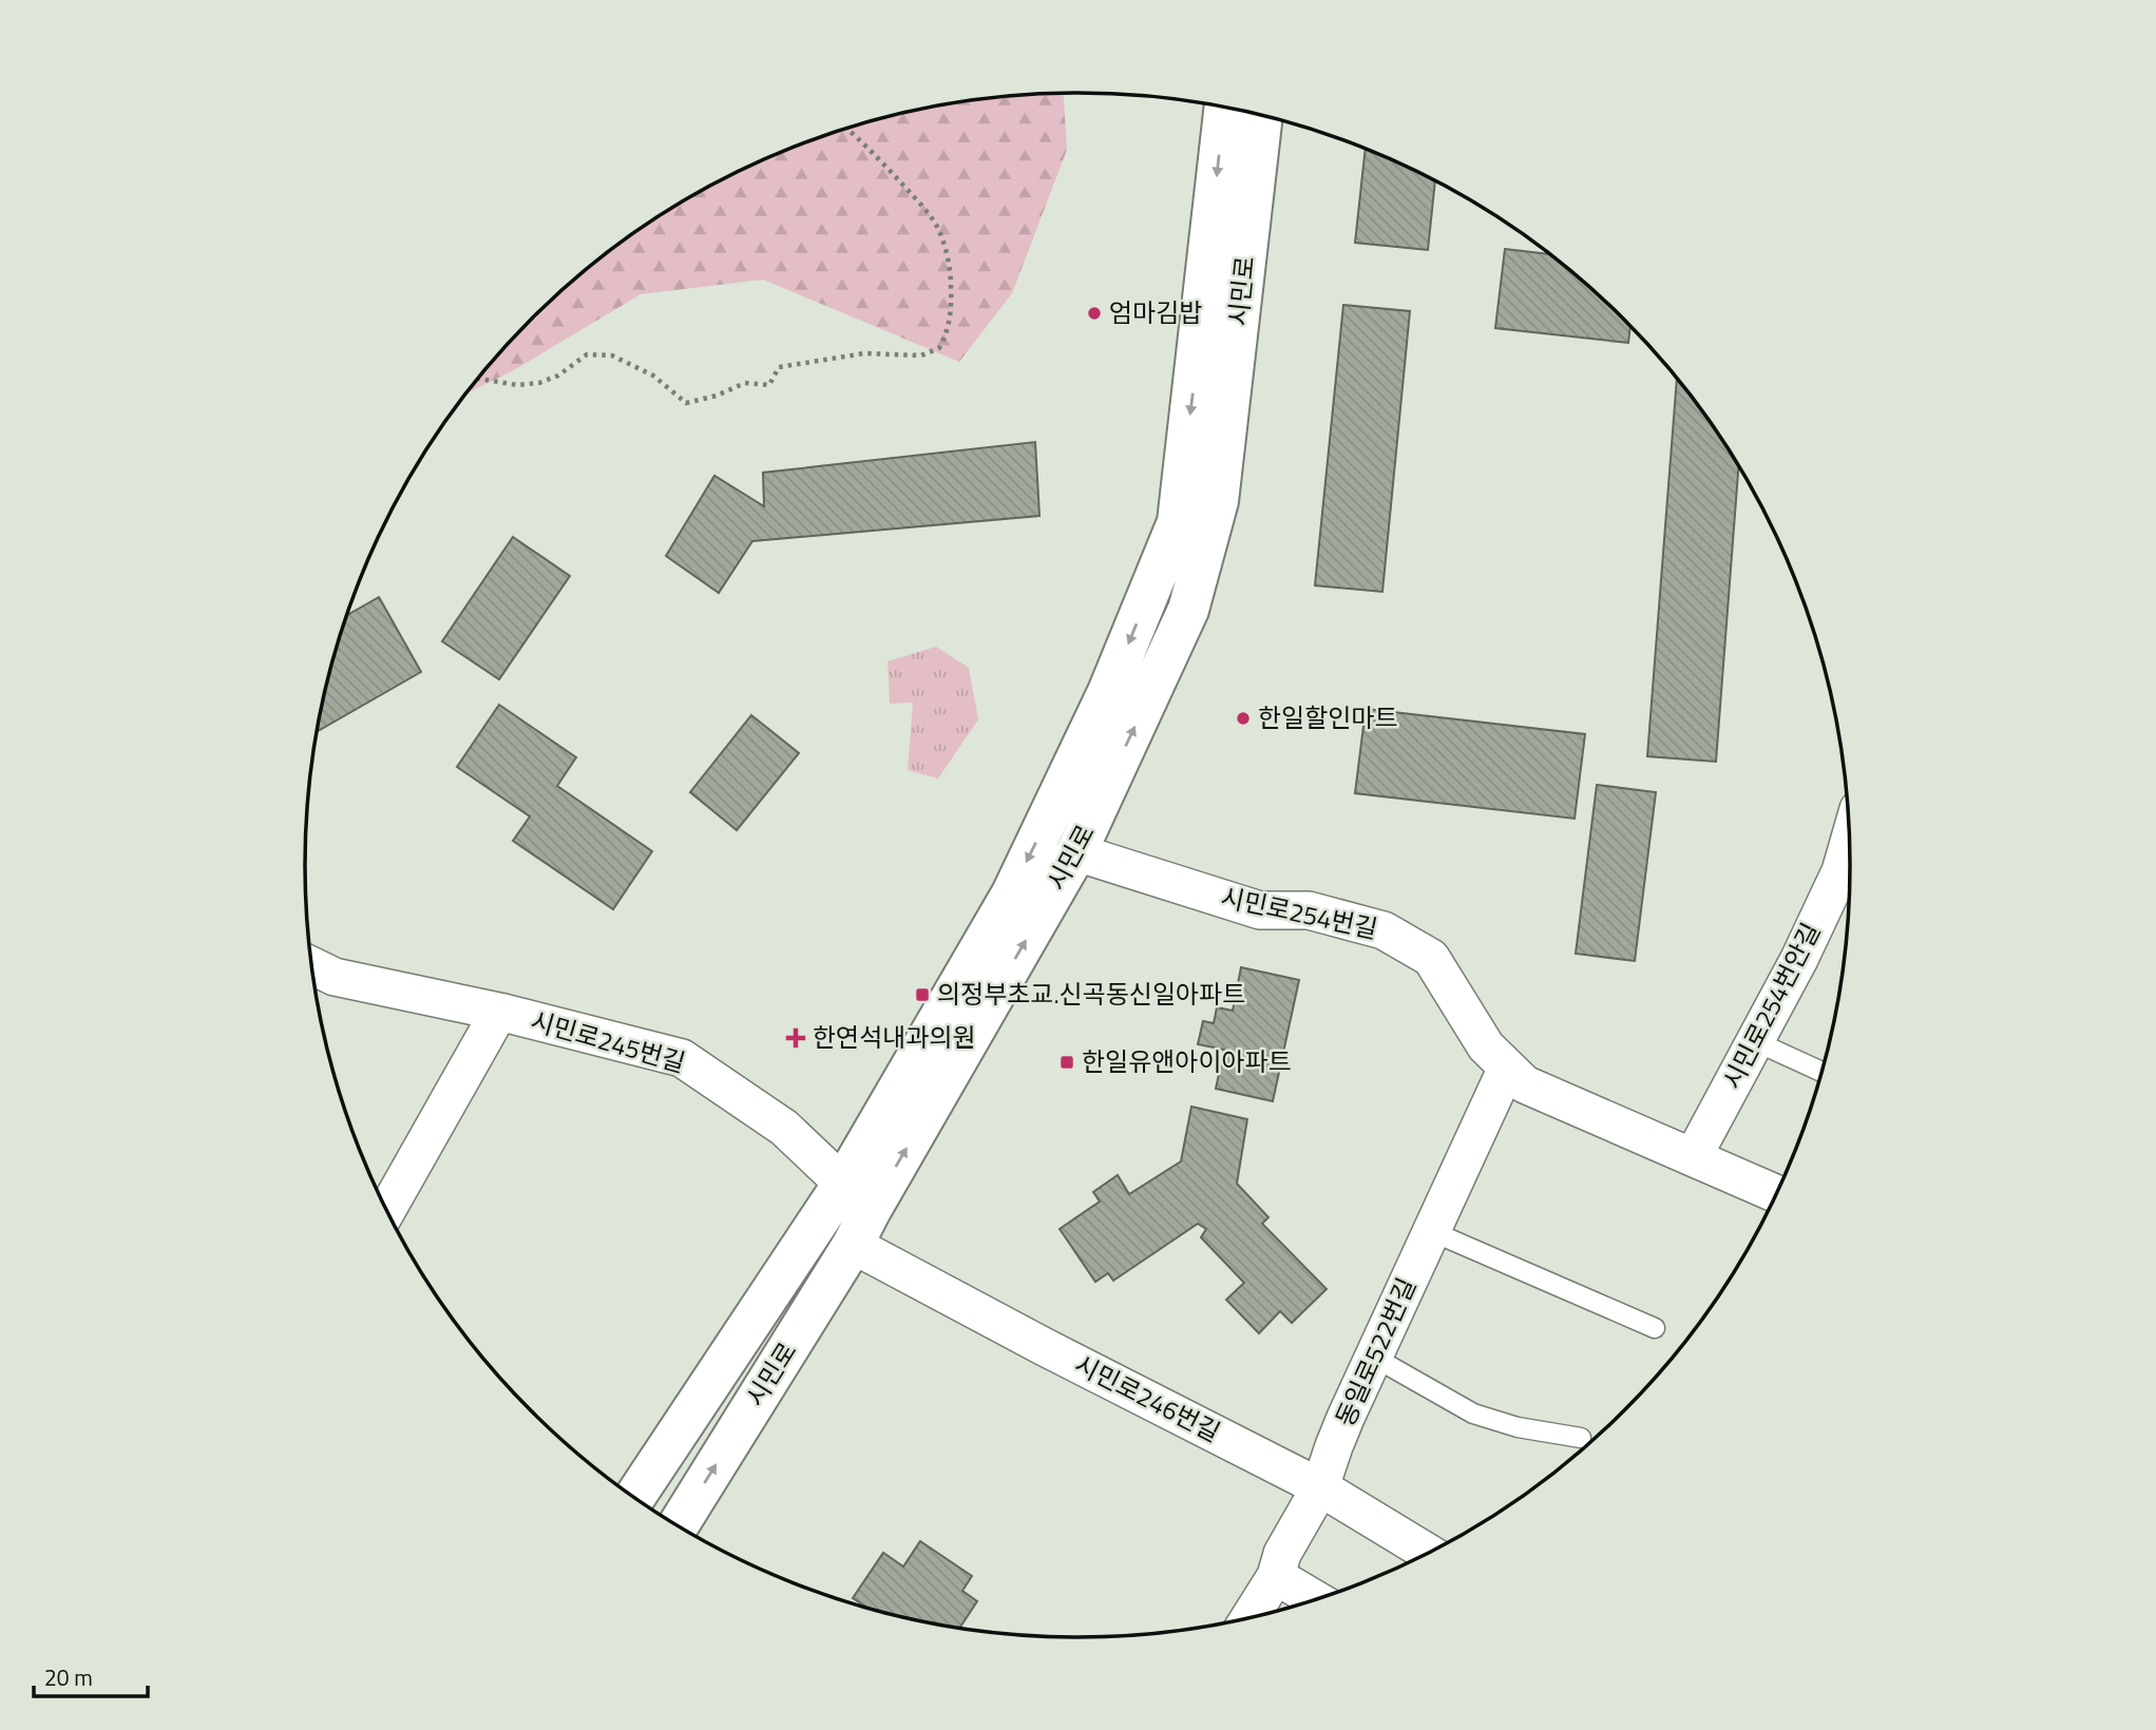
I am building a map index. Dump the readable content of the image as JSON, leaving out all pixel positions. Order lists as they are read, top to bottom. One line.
{"streets":{"street":["시민로","시민로254번길","시민로254번안길","시민로245번길","동일로522번길","시민로246번길"]},"crossings":[["시민로","시민로254번길"],["시민로","시민로245번길"],["시민로","시민로246번길"],["시민로254번길","시민로254번안길"],["시민로254번길","동일로522번길"],["동일로522번길","시민로246번길"]],"places":{"other":["엄마김밥","한일할인마트"],"transit":["의정부초교.신곡동신일아파트","한일유앤아이아파트"],"health":["한연석내과의원"]},"scale_bar":"20 m"}
